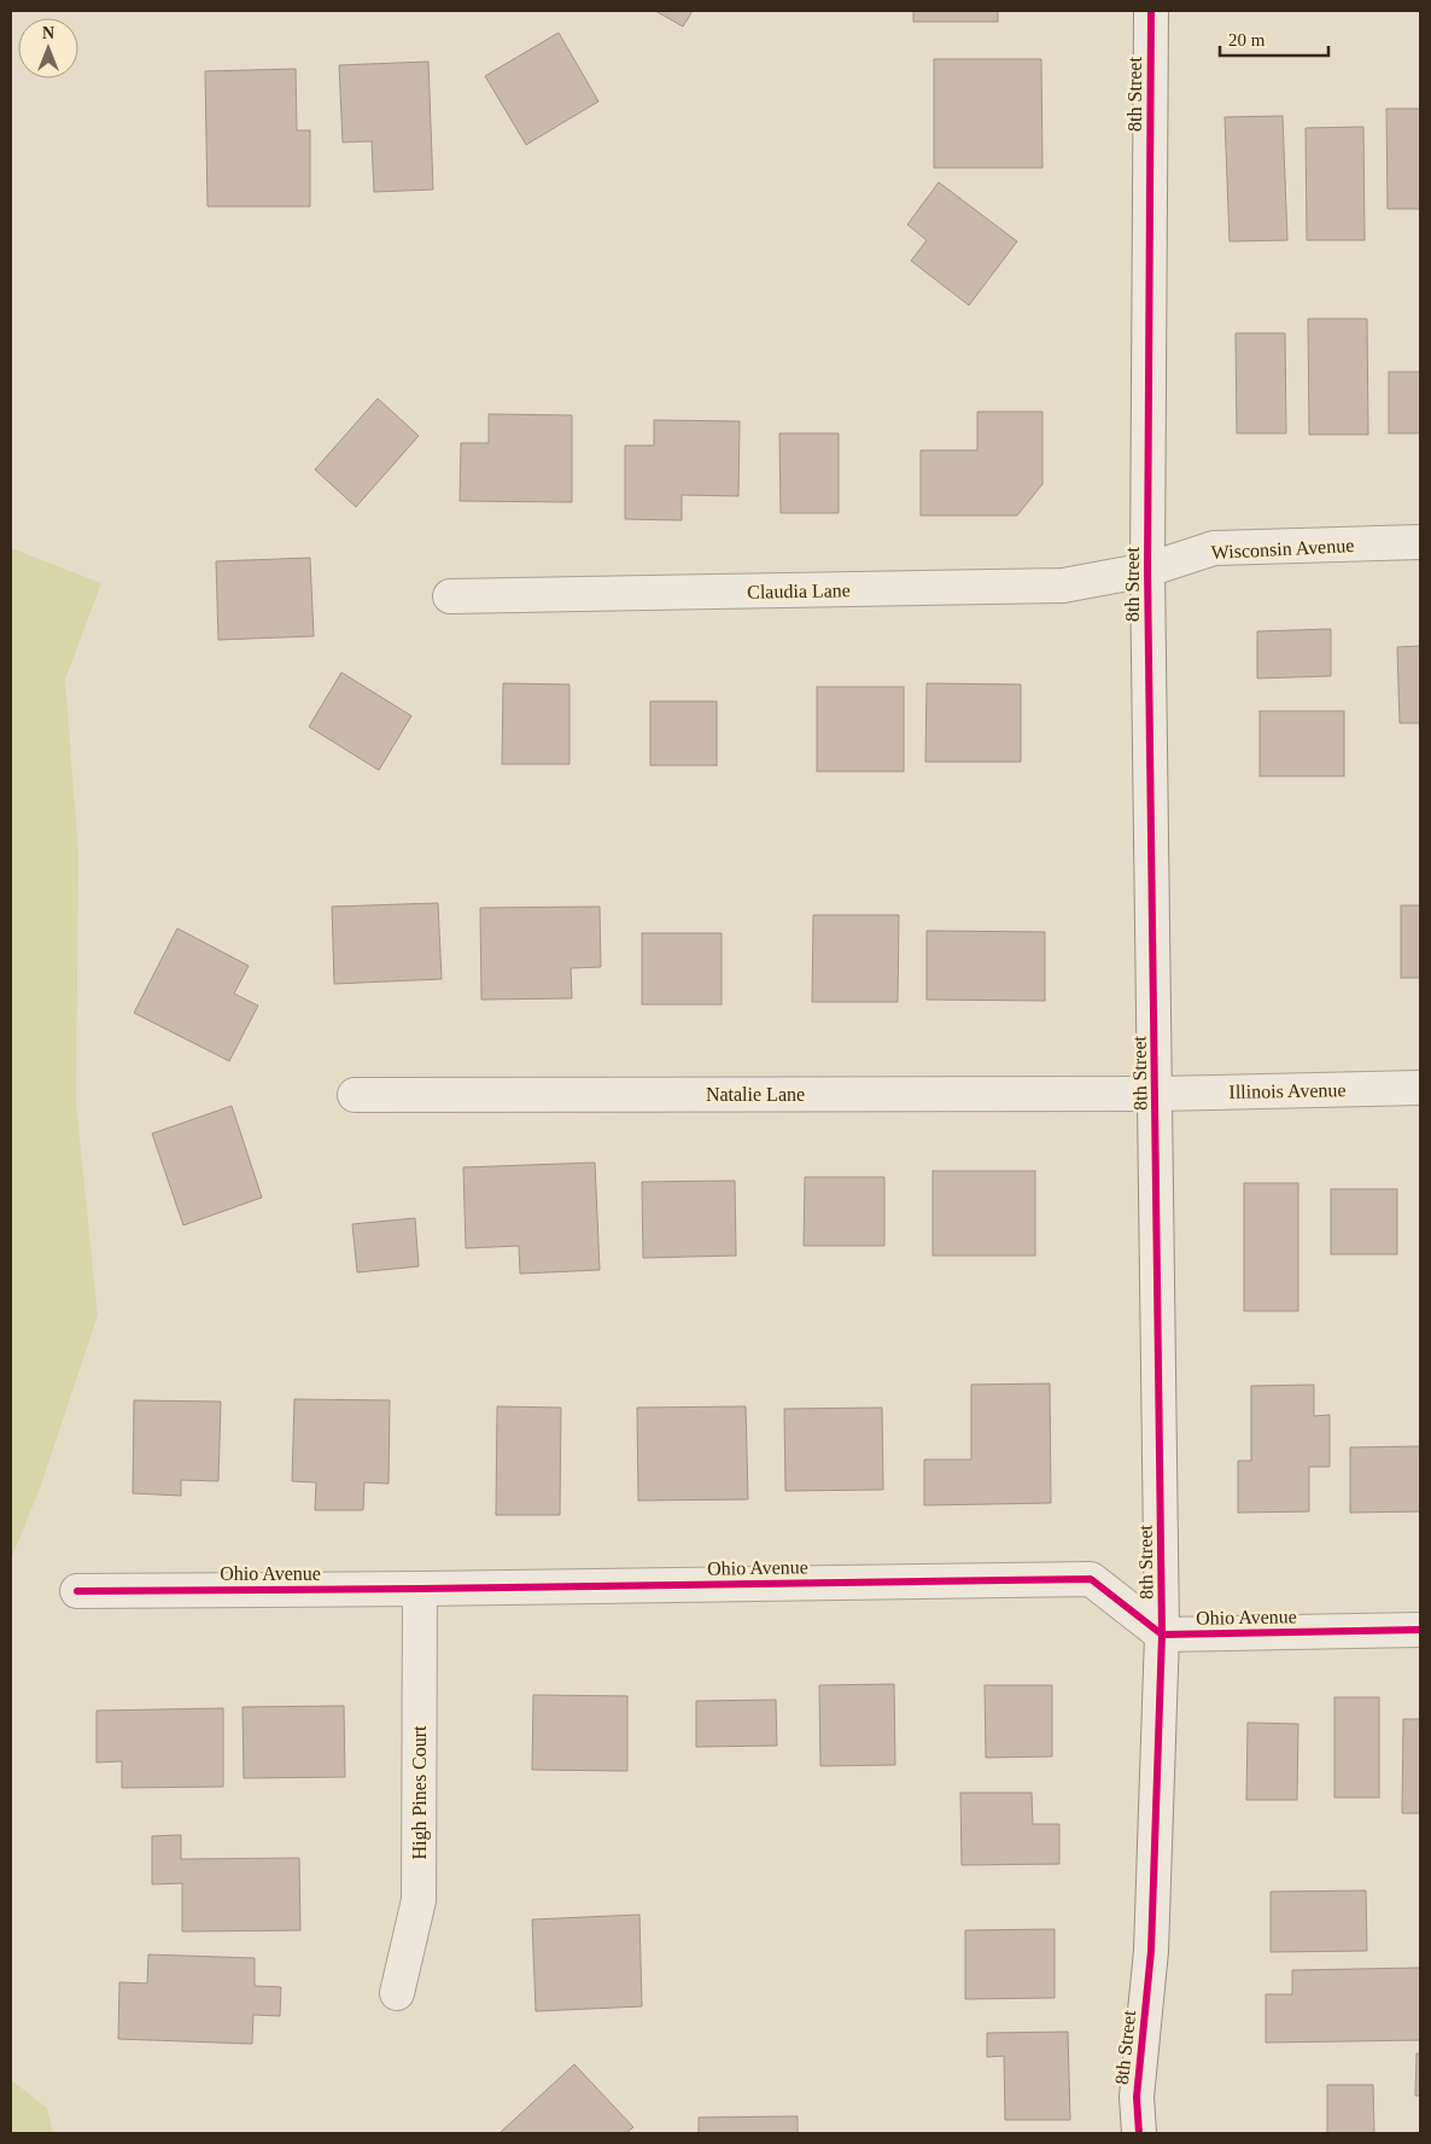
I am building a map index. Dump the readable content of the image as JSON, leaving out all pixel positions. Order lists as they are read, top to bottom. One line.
{"streets":{"street":["8th Street","Wisconsin Avenue","Claudia Lane","Illinois Avenue","Natalie Lane","Ohio Avenue","High Pines Court"]},"crossings":[["8th Street","Wisconsin Avenue"],["8th Street","Claudia Lane"],["8th Street","Illinois Avenue"],["8th Street","Natalie Lane"],["8th Street","Ohio Avenue"],["Wisconsin Avenue","Claudia Lane"],["Illinois Avenue","Natalie Lane"],["Ohio Avenue","High Pines Court"]],"scale_bar":"20 m","north":"top"}
